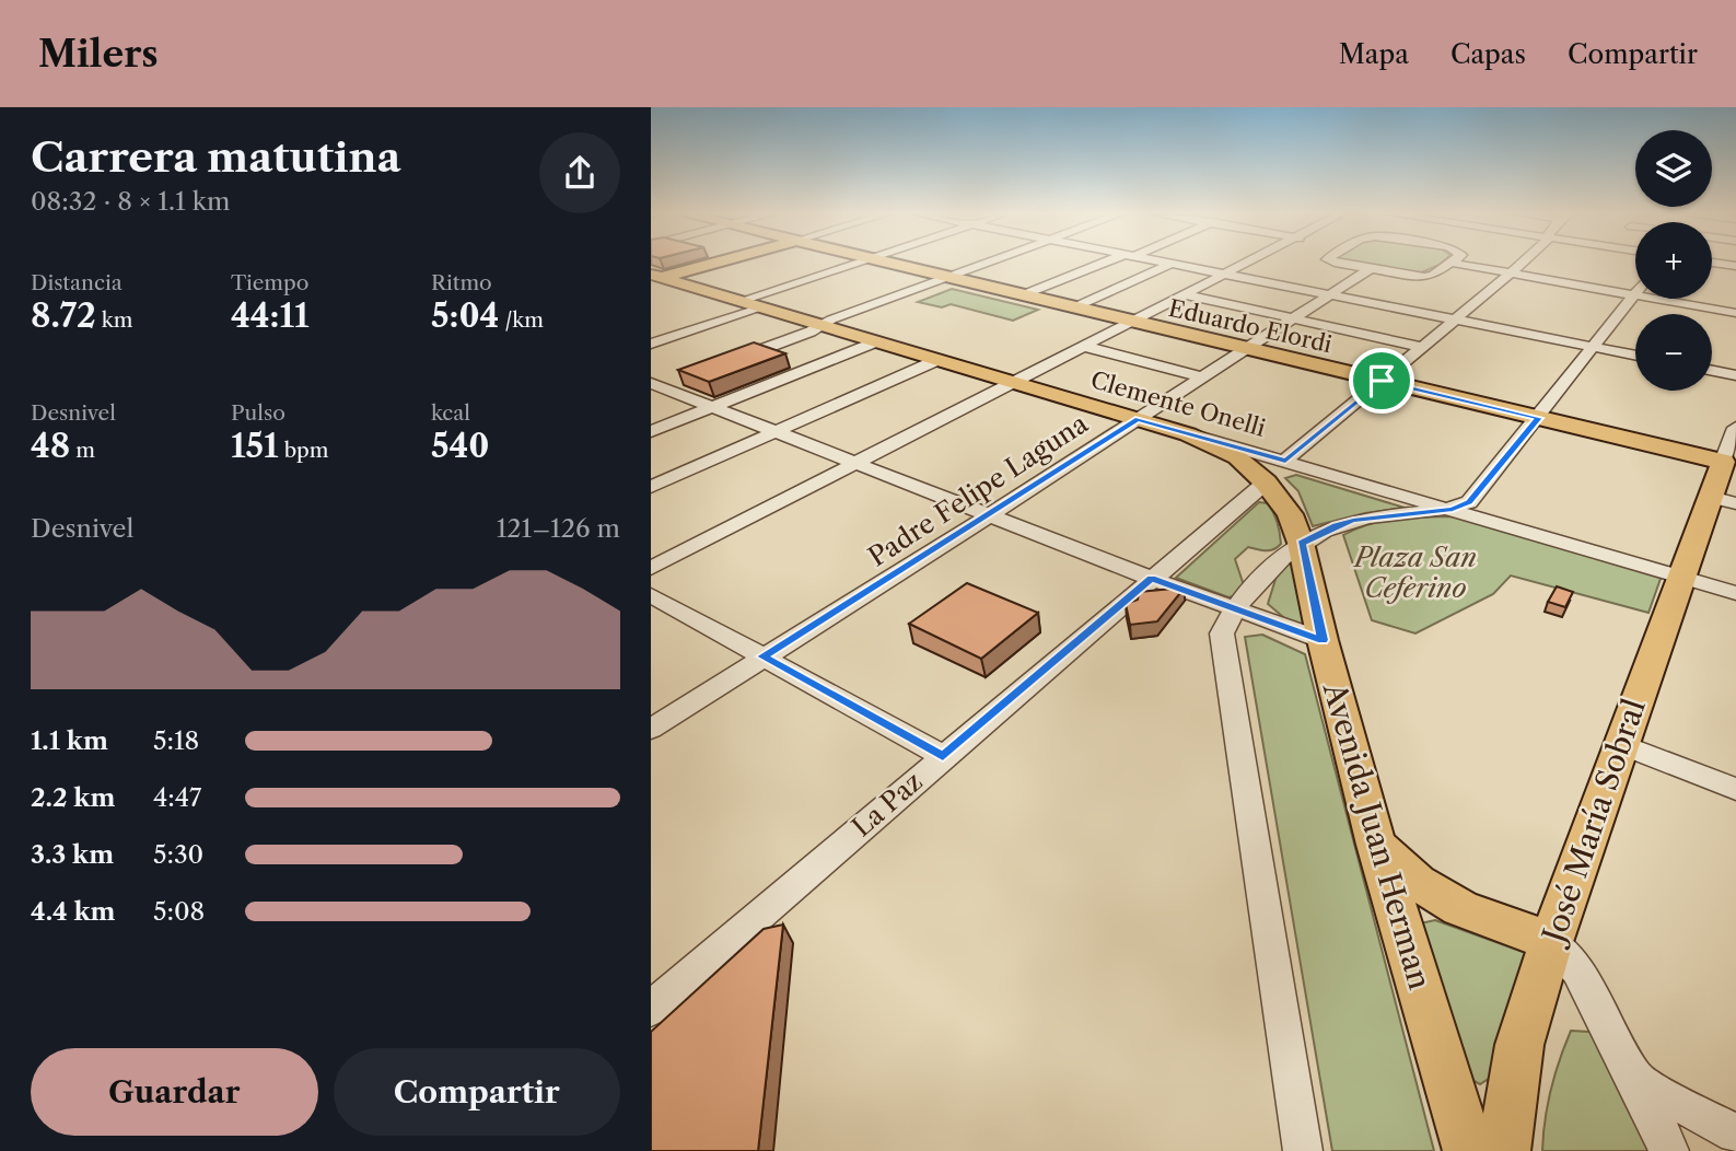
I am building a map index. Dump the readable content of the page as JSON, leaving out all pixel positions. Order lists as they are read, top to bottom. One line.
{"streets":{"main road":["Eduardo Elordi","Clemente Onelli","José María Sobral","Avenida Juan Herman"],"street":["Padre Felipe Laguna","La Paz"]},"crossings":[["Eduardo Elordi","Padre Felipe Laguna"],["Eduardo Elordi","La Paz"],["Eduardo Elordi","José María Sobral"],["Clemente Onelli","Padre Felipe Laguna"],["Clemente Onelli","La Paz"],["Clemente Onelli","José María Sobral"],["Clemente Onelli","Avenida Juan Herman"],["La Paz","Avenida Juan Herman"]],"parks":["Plaza San Ceferino"],"page":{"header":"Milers","nav":["Mapa","Capas","Compartir"],"heading":["Carrera matutina","08:32 · 8 × 1.1 km"],"map_buttons":["+","−"],"stats":[["Distancia","8.72 km"],["Tiempo","44:11"],["Ritmo","5:04 /km"],["Desnivel","48 m"],["Pulso","151 bpm"],["kcal","540"]],"chart":["Desnivel","121–126 m"],"list":[{"name":"1.1 km","note":"5:18"},{"name":"2.2 km","note":"4:47"},{"name":"3.3 km","note":"5:30"},{"name":"4.4 km","note":"5:08"}],"buttons":["Guardar","Compartir"]}}
